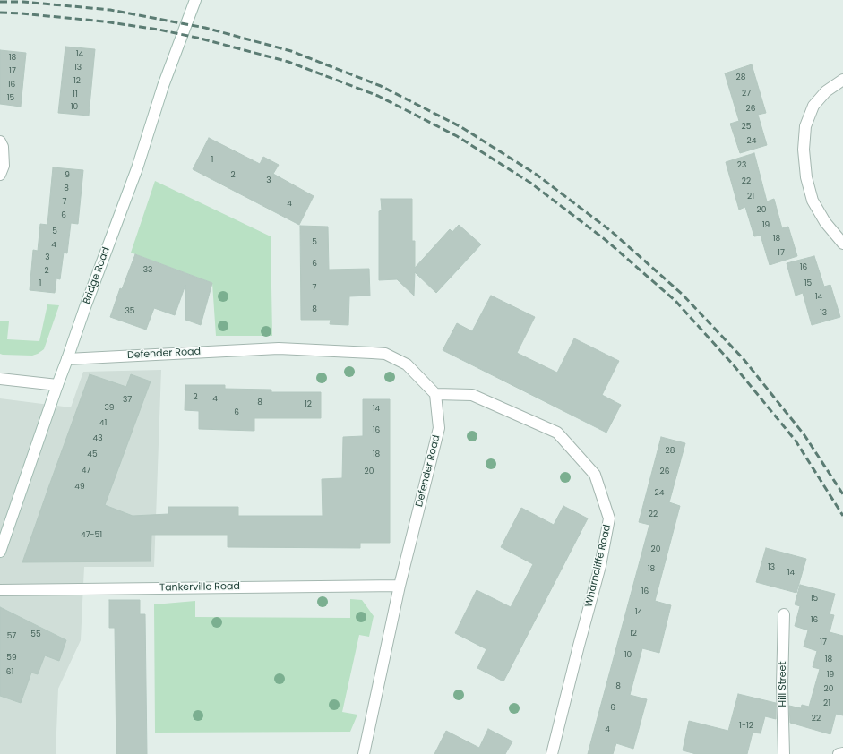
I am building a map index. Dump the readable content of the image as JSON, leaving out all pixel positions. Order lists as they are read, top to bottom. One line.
{"streets":{"street":["Bridge Road","Defender Road","Wharncliffe Road","Tankerville Road","Hill Street"]},"crossings":[["Bridge Road","Defender Road"],["Defender Road","Wharncliffe Road"],["Defender Road","Tankerville Road"]],"house_numbers":["14","18","13","17","28","12","16","27","11","15","10","26","25","24","1","23","9","2","3","22","8","21","7","4","20","6","19","5","18","5","4","17","3","6","16","33","2","1","15","7","14","8","35","13","2","4","37","8","12","39","14","6","41","16","43","28","45","18","47","20","26","49","24","22","47-51","20","13","18","14","16","15","14","16","12","55","57","17","10","59","18","61","19","8","20","21","6","22","1-12","4"]}
